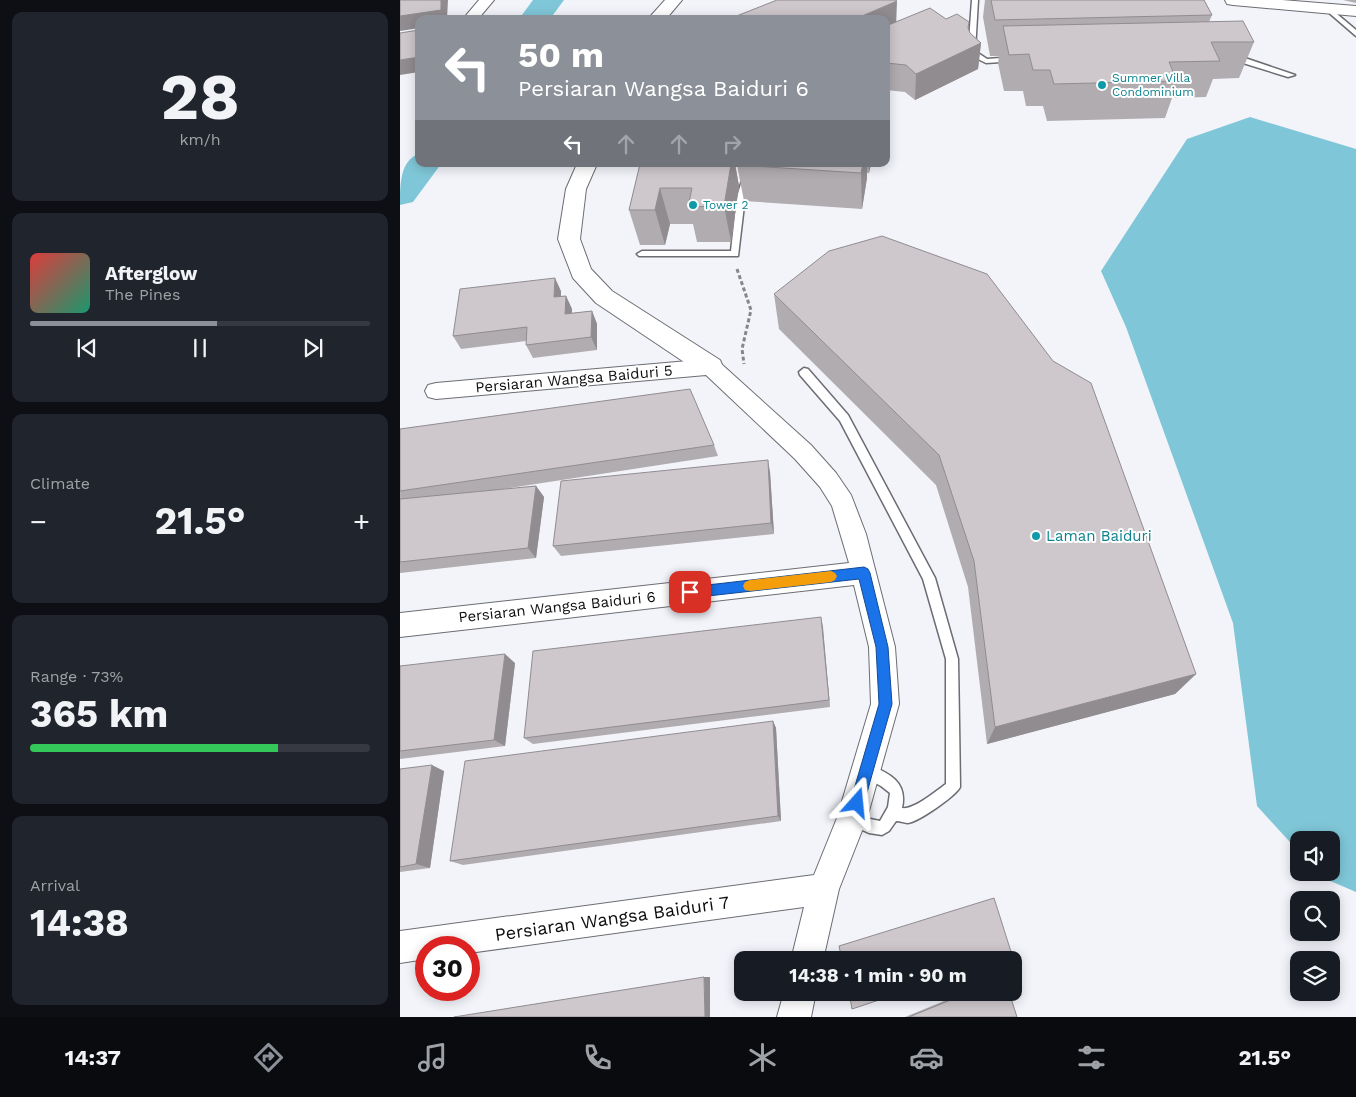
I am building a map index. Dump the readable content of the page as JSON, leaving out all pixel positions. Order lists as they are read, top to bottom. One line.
{"streets":{"street":["Persiaran Wangsa Baiduri 5","Persiaran Wangsa Baiduri 6","Persiaran Wangsa Baiduri 7"]},"places":["Summer Villa Condominium","Tower 2","Laman Baiduri"],"page":{"tile":[["28","km/h"],"Climate",["Range · 73%","365 km"],["Arrival","14:38"]],"turn":["50 m","Persiaran Wangsa Baiduri 6"],"song":["Afterglow","The Pines"],"heat":["−","21.5°","+"],"limit":"30","trip":"14:38 · 1 min · 90 m","tabs":["14:37","21.5°"]}}
